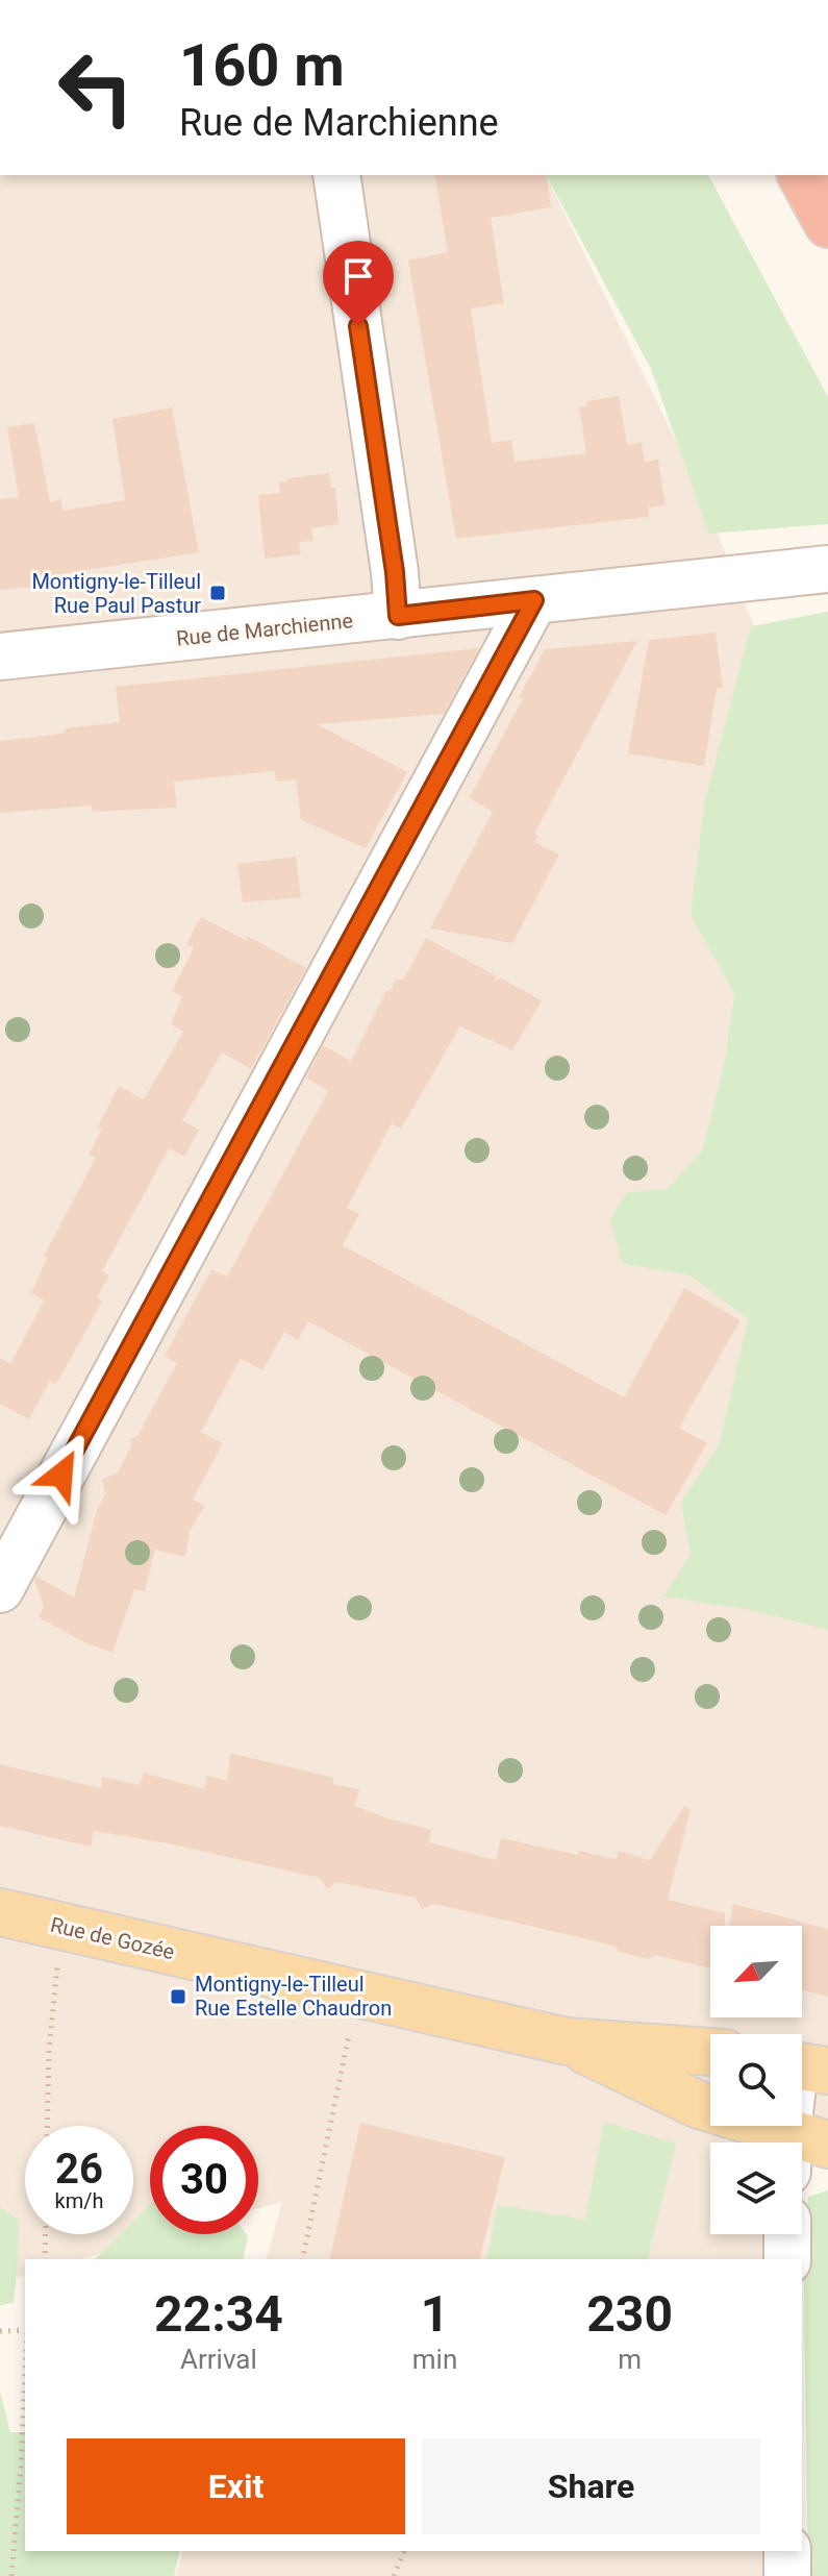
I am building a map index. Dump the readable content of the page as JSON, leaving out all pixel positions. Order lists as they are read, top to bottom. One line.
{"streets":{"main road":["Rue de Gozée"],"street":["Rue de Marchienne"]},"places":{"transit":["Montigny-le-Tilleul Rue Paul Pastur","Montigny-le-Tilleul Rue Estelle Chaudron"]},"north":"bottom left","page":{"turn":["160 m","Rue de Marchienne"],"speed":"26 km/h","limit":"30","eta":["22:34","Arrival","1","min","230","m"],"buttons":["Exit","Share"]}}
